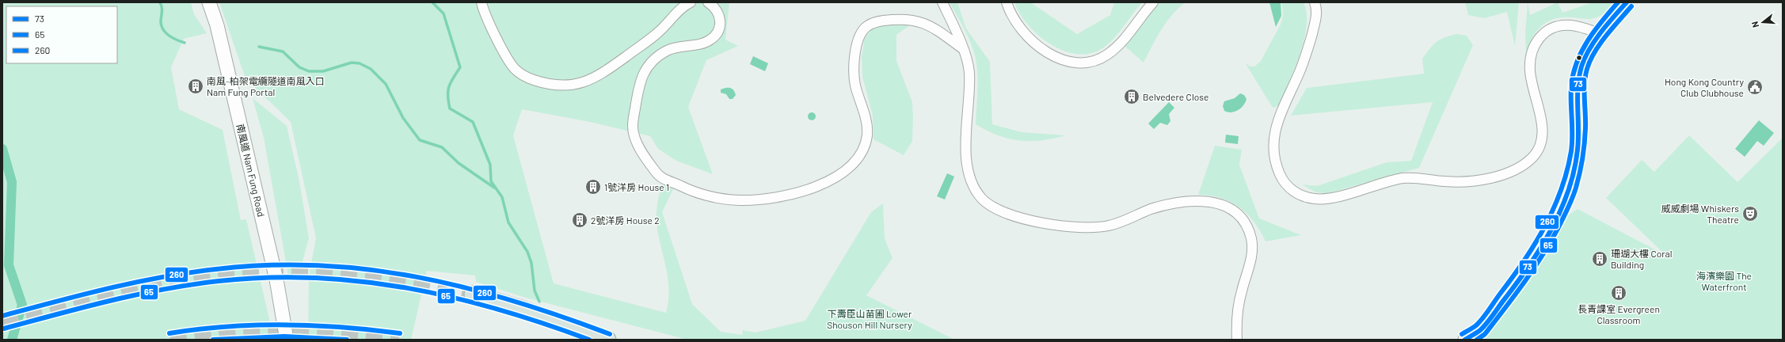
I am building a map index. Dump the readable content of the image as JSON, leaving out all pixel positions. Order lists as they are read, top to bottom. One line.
{"streets":{"main road":["南風道 Nam Fung Road"]},"parks":["海濱樂園 The Waterfront","下壽臣山苗圃 Lower Shouson Hill Nursery"],"places":{"building":["南風-柏架電纜隧道南風入口 Nam Fung Portal","Belvedere Close","1號洋房 House 1","2號洋房 House 2","珊瑚大樓 Coral Building","長青課室 Evergreen Classroom"],"public building":["Hong Kong Country Club Clubhouse"],"theatre":["威威劇場 Whiskers Theatre"]},"lines":["transit line 73","transit line 260","transit line 65"],"legend":["73","65","260"],"north":"left"}
